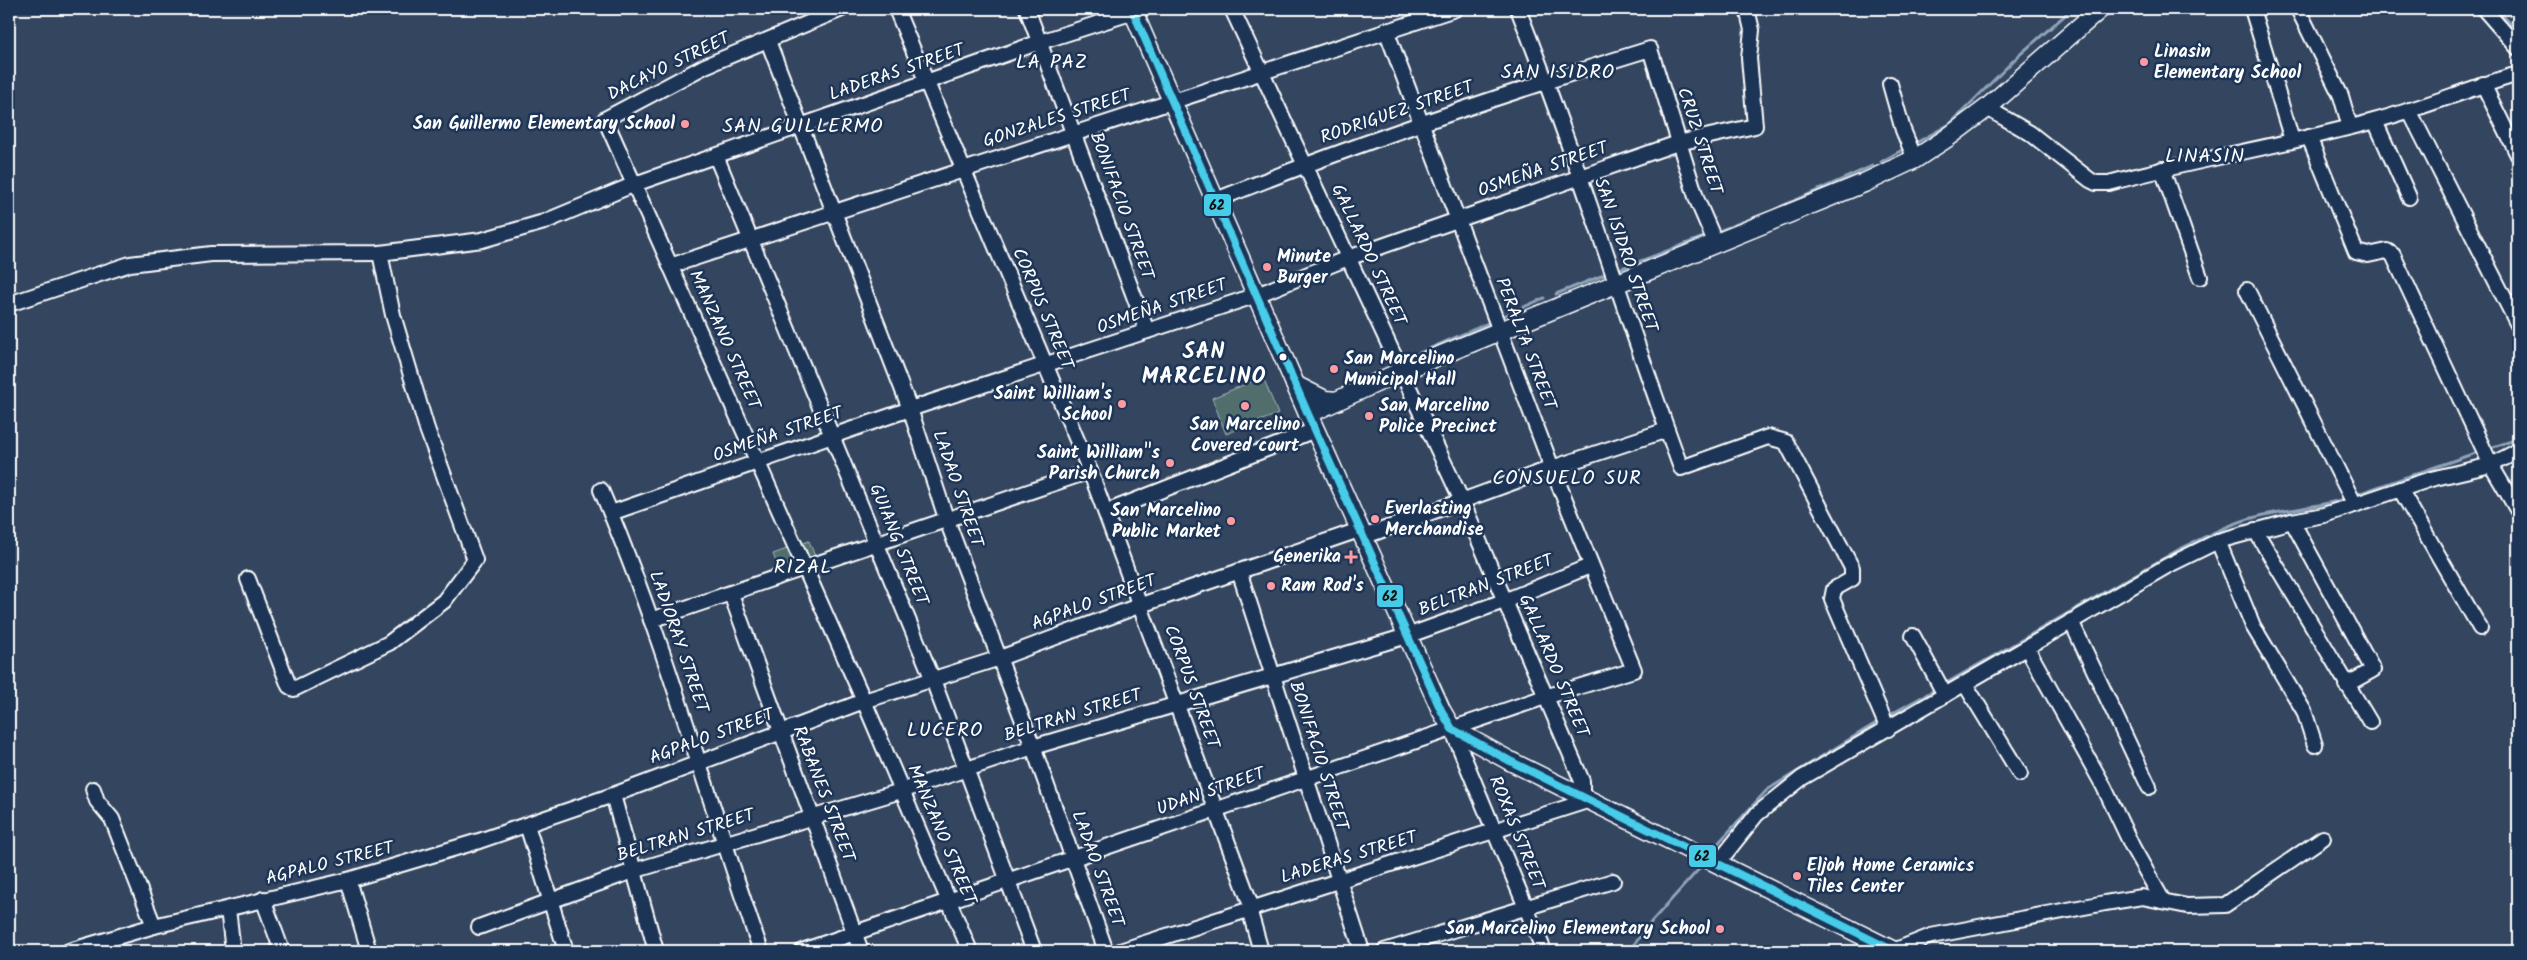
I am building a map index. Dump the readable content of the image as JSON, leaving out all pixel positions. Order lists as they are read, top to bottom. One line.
{"streets":{"street":["DACAYO STREET","LADERAS STREET","RODRIGUEZ STREET","GONZALES STREET","CRUZ STREET","OSMEÑA STREET","BONIFACIO STREET","GALLARDO STREET","SAN ISIDRO STREET","CORPUS STREET","MANZANO STREET","PERALTA STREET","LADAO STREET","GUIANG STREET","BELTRAN STREET","AGPALO STREET","LADIORAY STREET","UDAN STREET","RABANES STREET","ROXAS STREET"]},"crossings":[["DACAYO STREET","LADERAS STREET"],["DACAYO STREET","MANZANO STREET"],["DACAYO STREET","LADAO STREET"],["LADERAS STREET","BONIFACIO STREET"],["LADERAS STREET","GALLARDO STREET"],["LADERAS STREET","CORPUS STREET"],["LADERAS STREET","MANZANO STREET"],["LADERAS STREET","LADAO STREET"],["LADERAS STREET","GUIANG STREET"],["LADERAS STREET","ROXAS STREET"],["RODRIGUEZ STREET","CRUZ STREET"],["RODRIGUEZ STREET","GALLARDO STREET"],["RODRIGUEZ STREET","SAN ISIDRO STREET"],["RODRIGUEZ STREET","PERALTA STREET"],["GONZALES STREET","BONIFACIO STREET"],["GONZALES STREET","GALLARDO STREET"],["GONZALES STREET","CORPUS STREET"],["GONZALES STREET","MANZANO STREET"],["GONZALES STREET","PERALTA STREET"],["GONZALES STREET","LADAO STREET"],["GONZALES STREET","GUIANG STREET"],["CRUZ STREET","OSMEÑA STREET"],["OSMEÑA STREET","BONIFACIO STREET"],["OSMEÑA STREET","GALLARDO STREET"],["OSMEÑA STREET","SAN ISIDRO STREET"],["OSMEÑA STREET","CORPUS STREET"],["OSMEÑA STREET","MANZANO STREET"],["OSMEÑA STREET","PERALTA STREET"],["OSMEÑA STREET","LADAO STREET"],["OSMEÑA STREET","GUIANG STREET"],["OSMEÑA STREET","LADIORAY STREET"],["BONIFACIO STREET","BELTRAN STREET"],["BONIFACIO STREET","AGPALO STREET"],["BONIFACIO STREET","UDAN STREET"],["GALLARDO STREET","BELTRAN STREET"],["GALLARDO STREET","AGPALO STREET"],["GALLARDO STREET","UDAN STREET"],["SAN ISIDRO STREET","AGPALO STREET"],["CORPUS STREET","BELTRAN STREET"],["CORPUS STREET","AGPALO STREET"],["CORPUS STREET","UDAN STREET"],["MANZANO STREET","BELTRAN STREET"],["MANZANO STREET","AGPALO STREET"],["MANZANO STREET","UDAN STREET"],["PERALTA STREET","BELTRAN STREET"],["PERALTA STREET","AGPALO STREET"],["PERALTA STREET","UDAN STREET"],["LADAO STREET","BELTRAN STREET"],["LADAO STREET","AGPALO STREET"],["LADAO STREET","UDAN STREET"],["GUIANG STREET","BELTRAN STREET"],["GUIANG STREET","AGPALO STREET"],["GUIANG STREET","UDAN STREET"],["BELTRAN STREET","LADIORAY STREET"],["BELTRAN STREET","RABANES STREET"],["AGPALO STREET","LADIORAY STREET"],["AGPALO STREET","RABANES STREET"],["UDAN STREET","RABANES STREET"],["UDAN STREET","ROXAS STREET"]],"districts":["LA PAZ","SAN ISIDRO","SAN GUILLERMO","LINASIN","SAN MARCELINO","CONSUELO SUR","RIZAL","LUCERO"],"places":{"other":["Linasin Elementary School","San Guillermo Elementary School","Minute Burger","San Marcelino Municipal Hall","Saint William's School","San Marcelino Covered court","San Marcelino Police Precinct","Saint William\"s Parish Church","Everlasting Merchandise","San Marcelino Public Market","Ram Rod's","Eljoh Home Ceramics Tiles Center","San Marcelino Elementary School"],"health":["Generika"]},"lines":["transit line 62"]}
